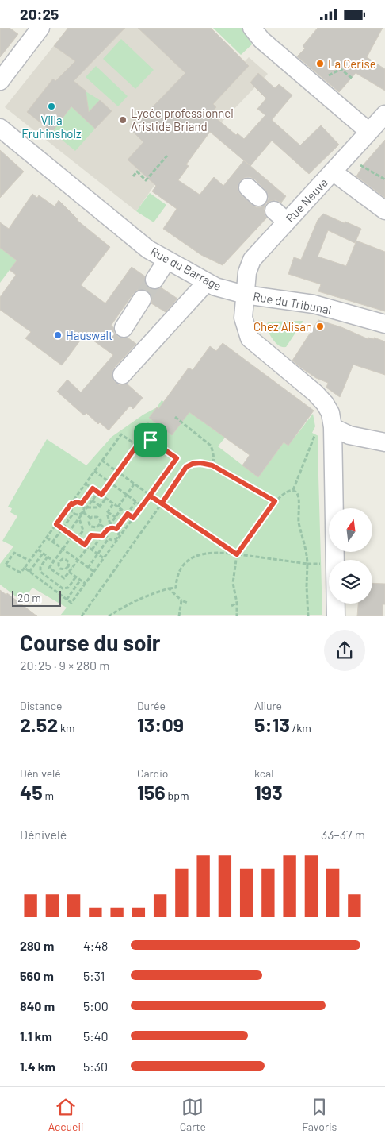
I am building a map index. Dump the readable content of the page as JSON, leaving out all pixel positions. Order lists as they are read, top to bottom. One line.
{"streets":{"street":["Rue Neuve","Rue du Barrage","Rue du Tribunal"]},"crossings":[["Rue Neuve","Rue du Barrage"],["Rue Neuve","Rue du Tribunal"],["Rue du Barrage","Rue du Tribunal"]],"places":["La Cerise","Villa Fruhinsholz","Lycée professionnel Aristide Briand","Chez Alisan","Hauswalt"],"scale_bar":"20 m","north":"top","page":{"status":"20:25","scale":"20 m","heading":["Course du soir","20:25 · 9 × 280 m"],"stats":[["Distance","2.52 km"],["Durée","13:09"],["Allure","5:13 /km"],["Dénivelé","45 m"],["Cardio","156 bpm"],["kcal","193"]],"chart":["Dénivelé","33–37 m"],"list":[{"name":"280 m","note":"4:48"},{"name":"560 m","note":"5:31"},{"name":"840 m","note":"5:00"},{"name":"1.1 km","note":"5:40"},{"name":"1.4 km","note":"5:30"}],"tabs":["Accueil","Carte","Favoris"]}}
